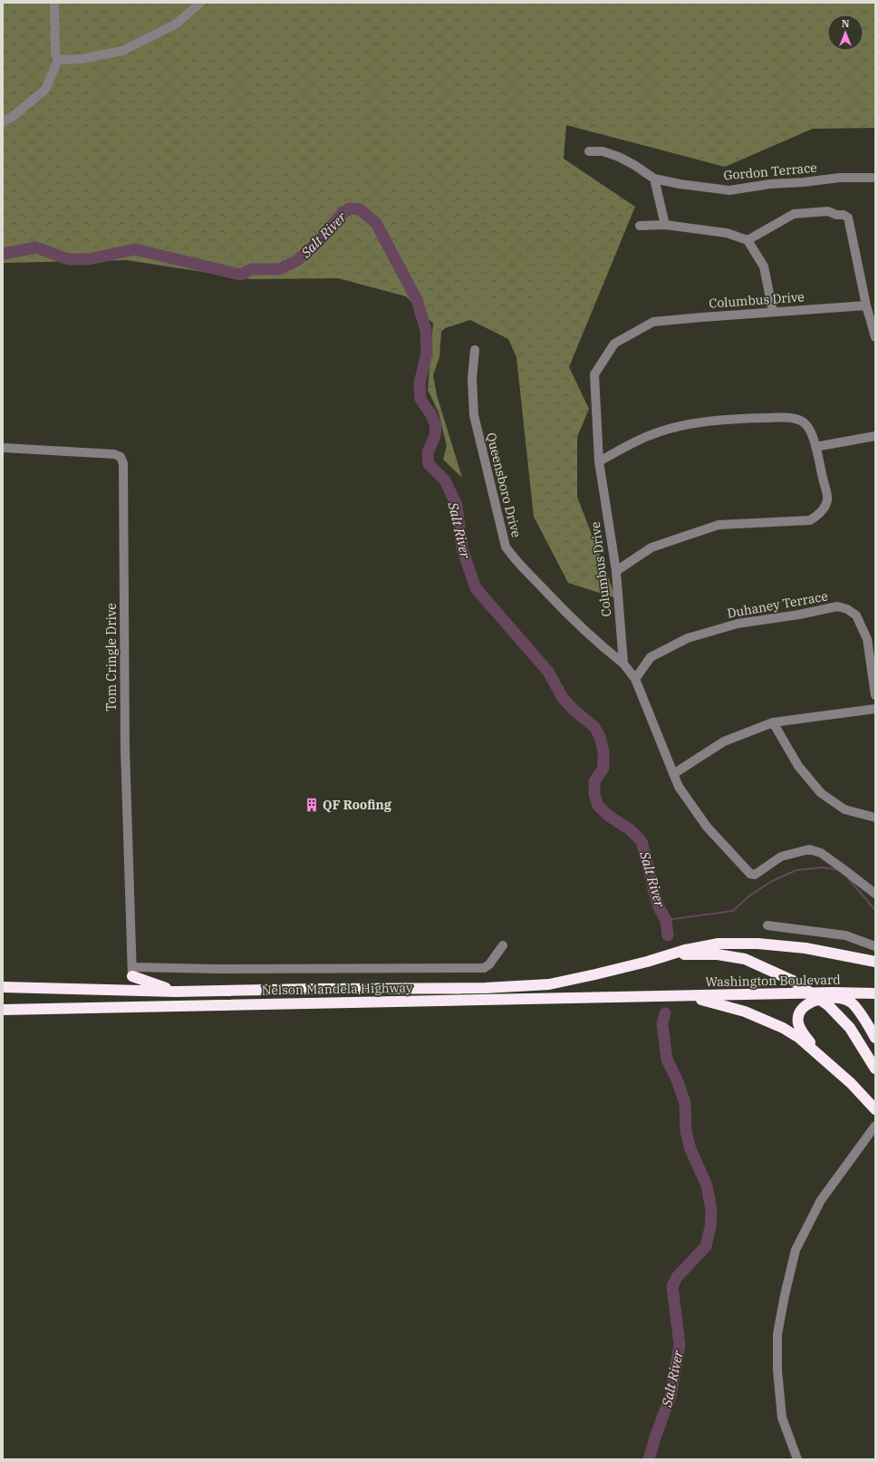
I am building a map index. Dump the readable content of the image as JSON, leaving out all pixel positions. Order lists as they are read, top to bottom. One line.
{"streets":{"highway":["Washington Boulevard","Nelson Mandela Highway"],"street":["Gordon Terrace","Columbus Drive","Queensboro Drive","Duhaney Terrace","Tom Cringle Drive"]},"crossings":[["Columbus Drive","Queensboro Drive"],["Washington Boulevard","Nelson Mandela Highway"]],"water":["Salt River"],"places":{"building":["QF Roofing"]},"north":"top"}
